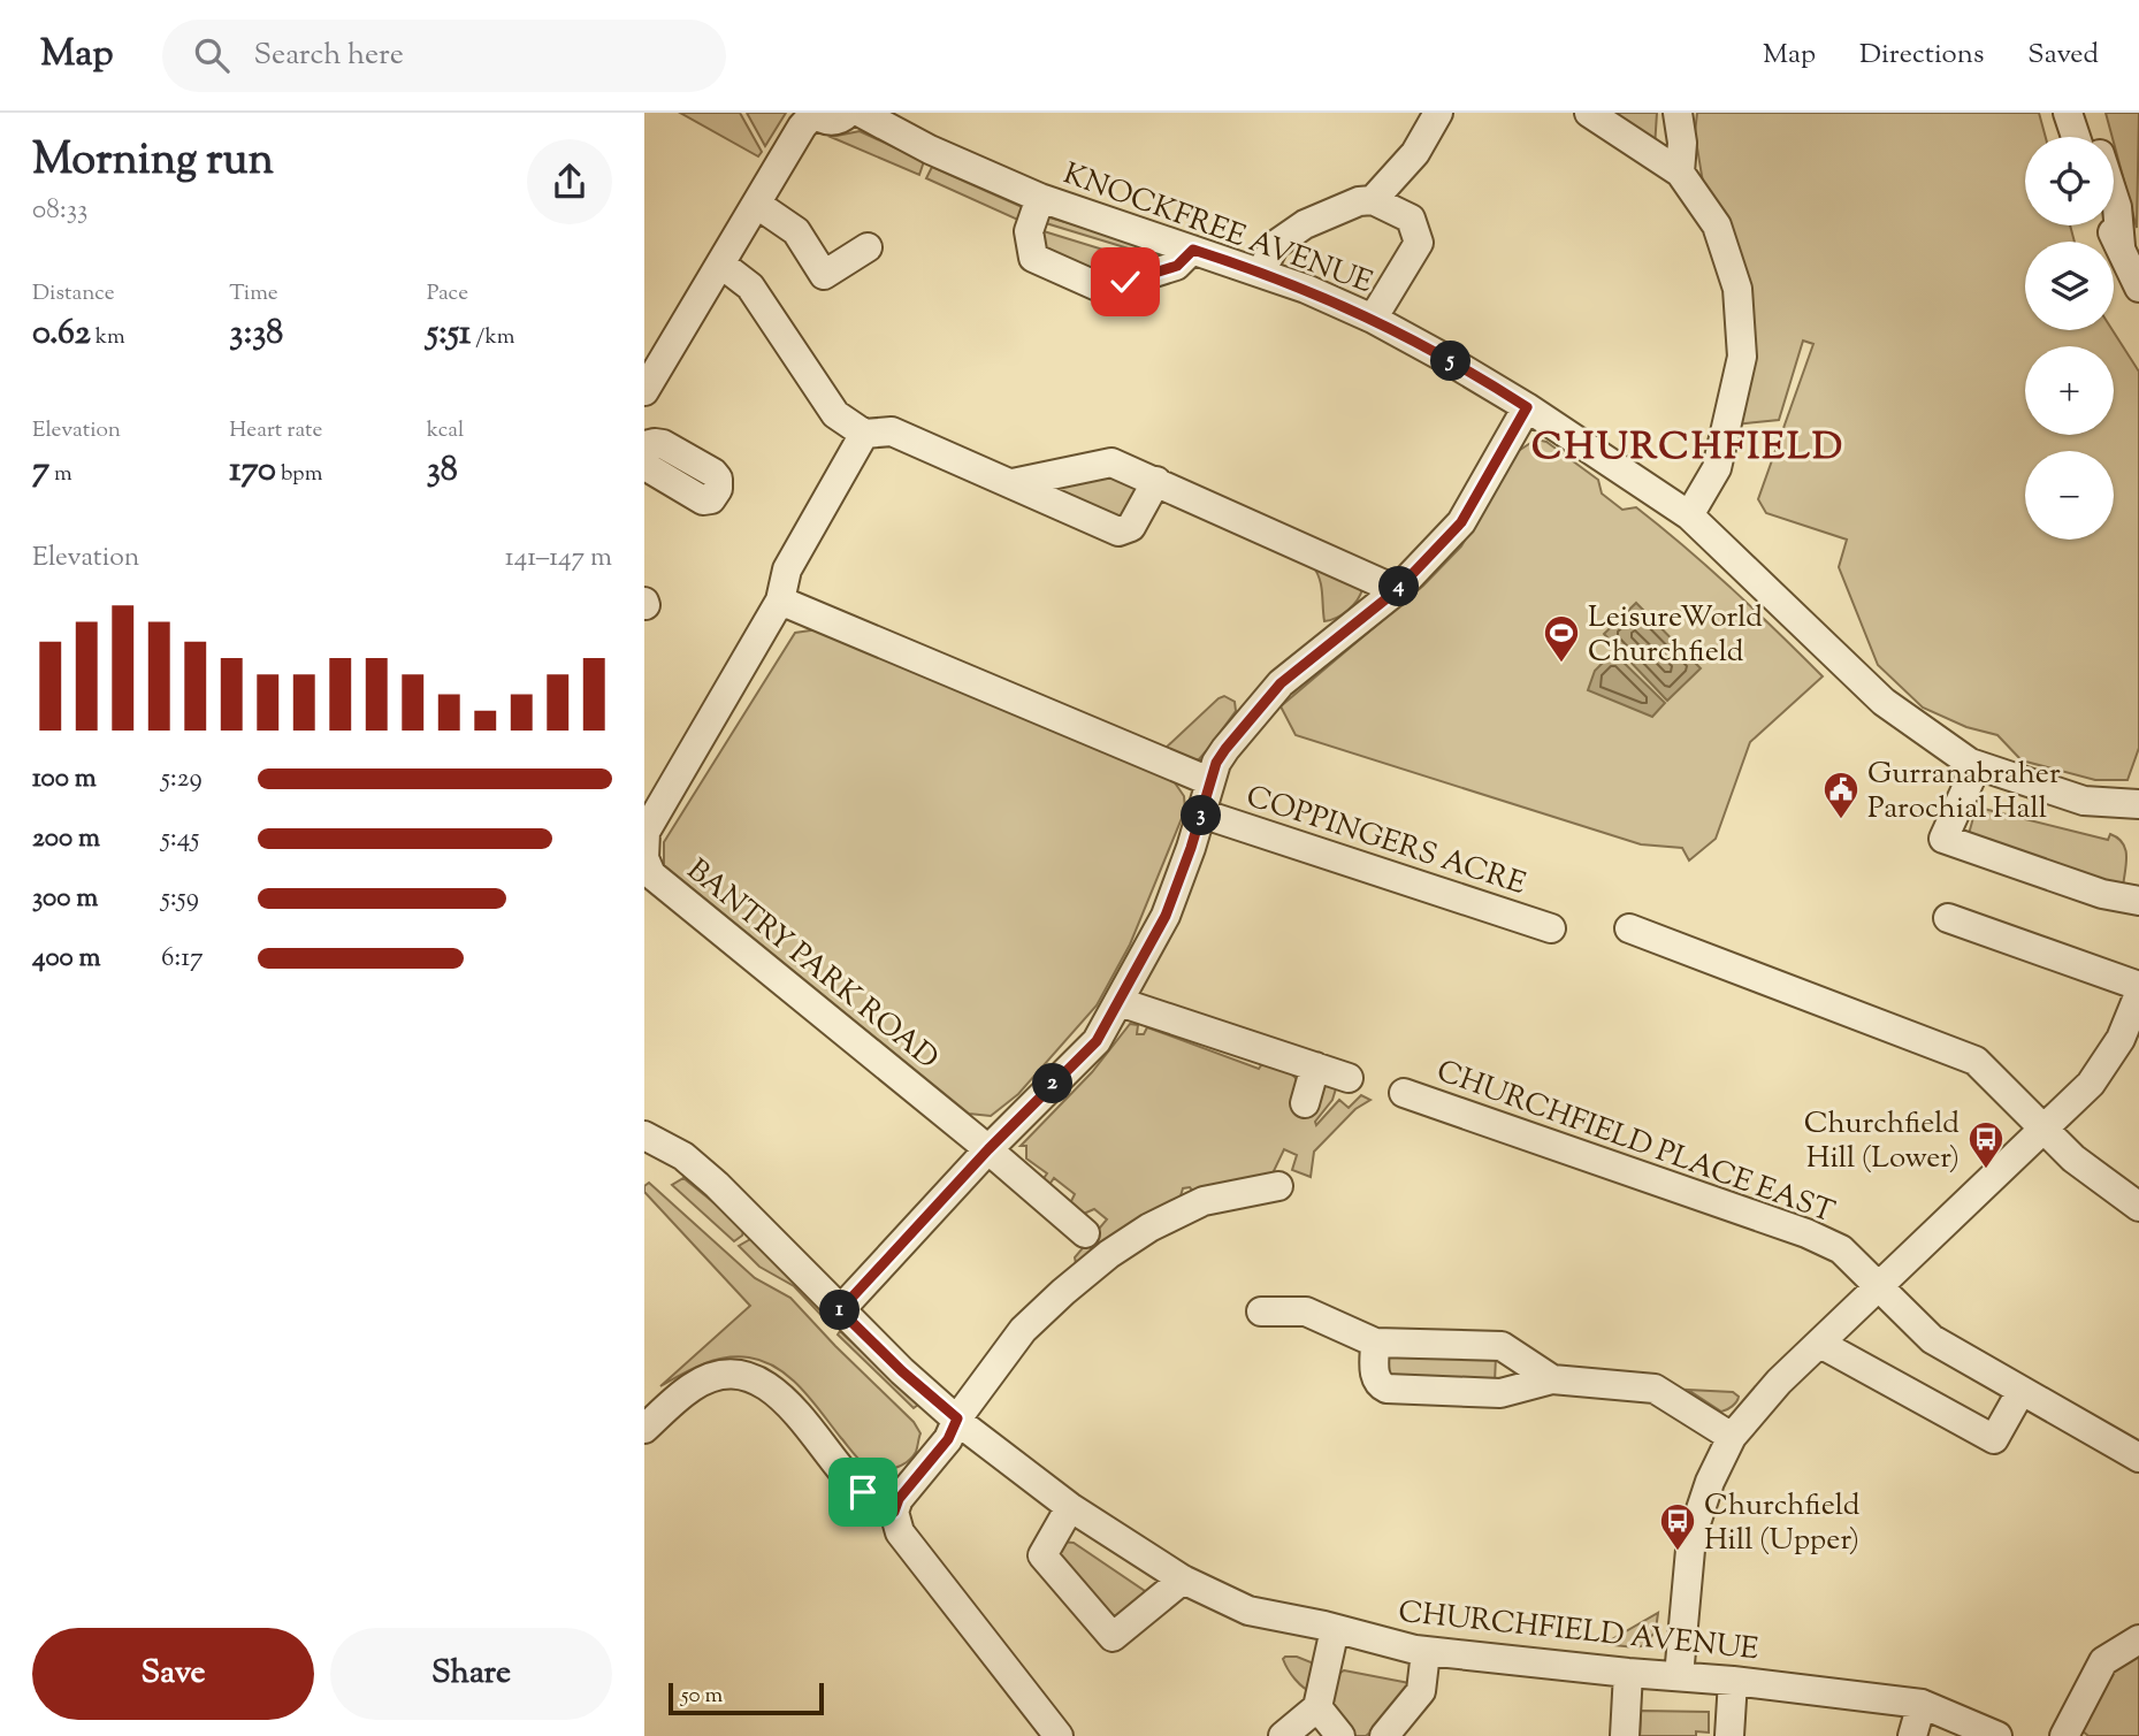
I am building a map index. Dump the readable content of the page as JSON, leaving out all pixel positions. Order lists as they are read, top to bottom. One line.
{"streets":{"street":["KNOCKFREE AVENUE","COPPINGERS ACRE","BANTRY PARK ROAD","CHURCHFIELD PLACE EAST","CHURCHFIELD AVENUE"]},"districts":["CHURCHFIELD"],"places":{"sports":["LeisureWorld Churchfield"],"public building":["Gurranabraher Parochial Hall"],"bus stop":["Churchfield Hill (Lower)","Churchfield Hill (Upper)"]},"scale_bar":"50 m","page":{"header":"Map","search":"Search here","nav":["Map","Directions","Saved"],"heading":["Morning run","08:33"],"map_buttons":["+","−"],"stats":[["Distance","0.62 km"],["Time","3:38"],["Pace","5:51 /km"],["Elevation","7 m"],["Heart rate","170 bpm"],["kcal","38"]],"pins":["5","4","3","2","1"],"chart":["Elevation","141–147 m"],"list":[{"name":"100 m","note":"5:29"},{"name":"200 m","note":"5:45"},{"name":"300 m","note":"5:59"},{"name":"400 m","note":"6:17"}],"buttons":["Save","Share"],"scale":"50 m"}}
